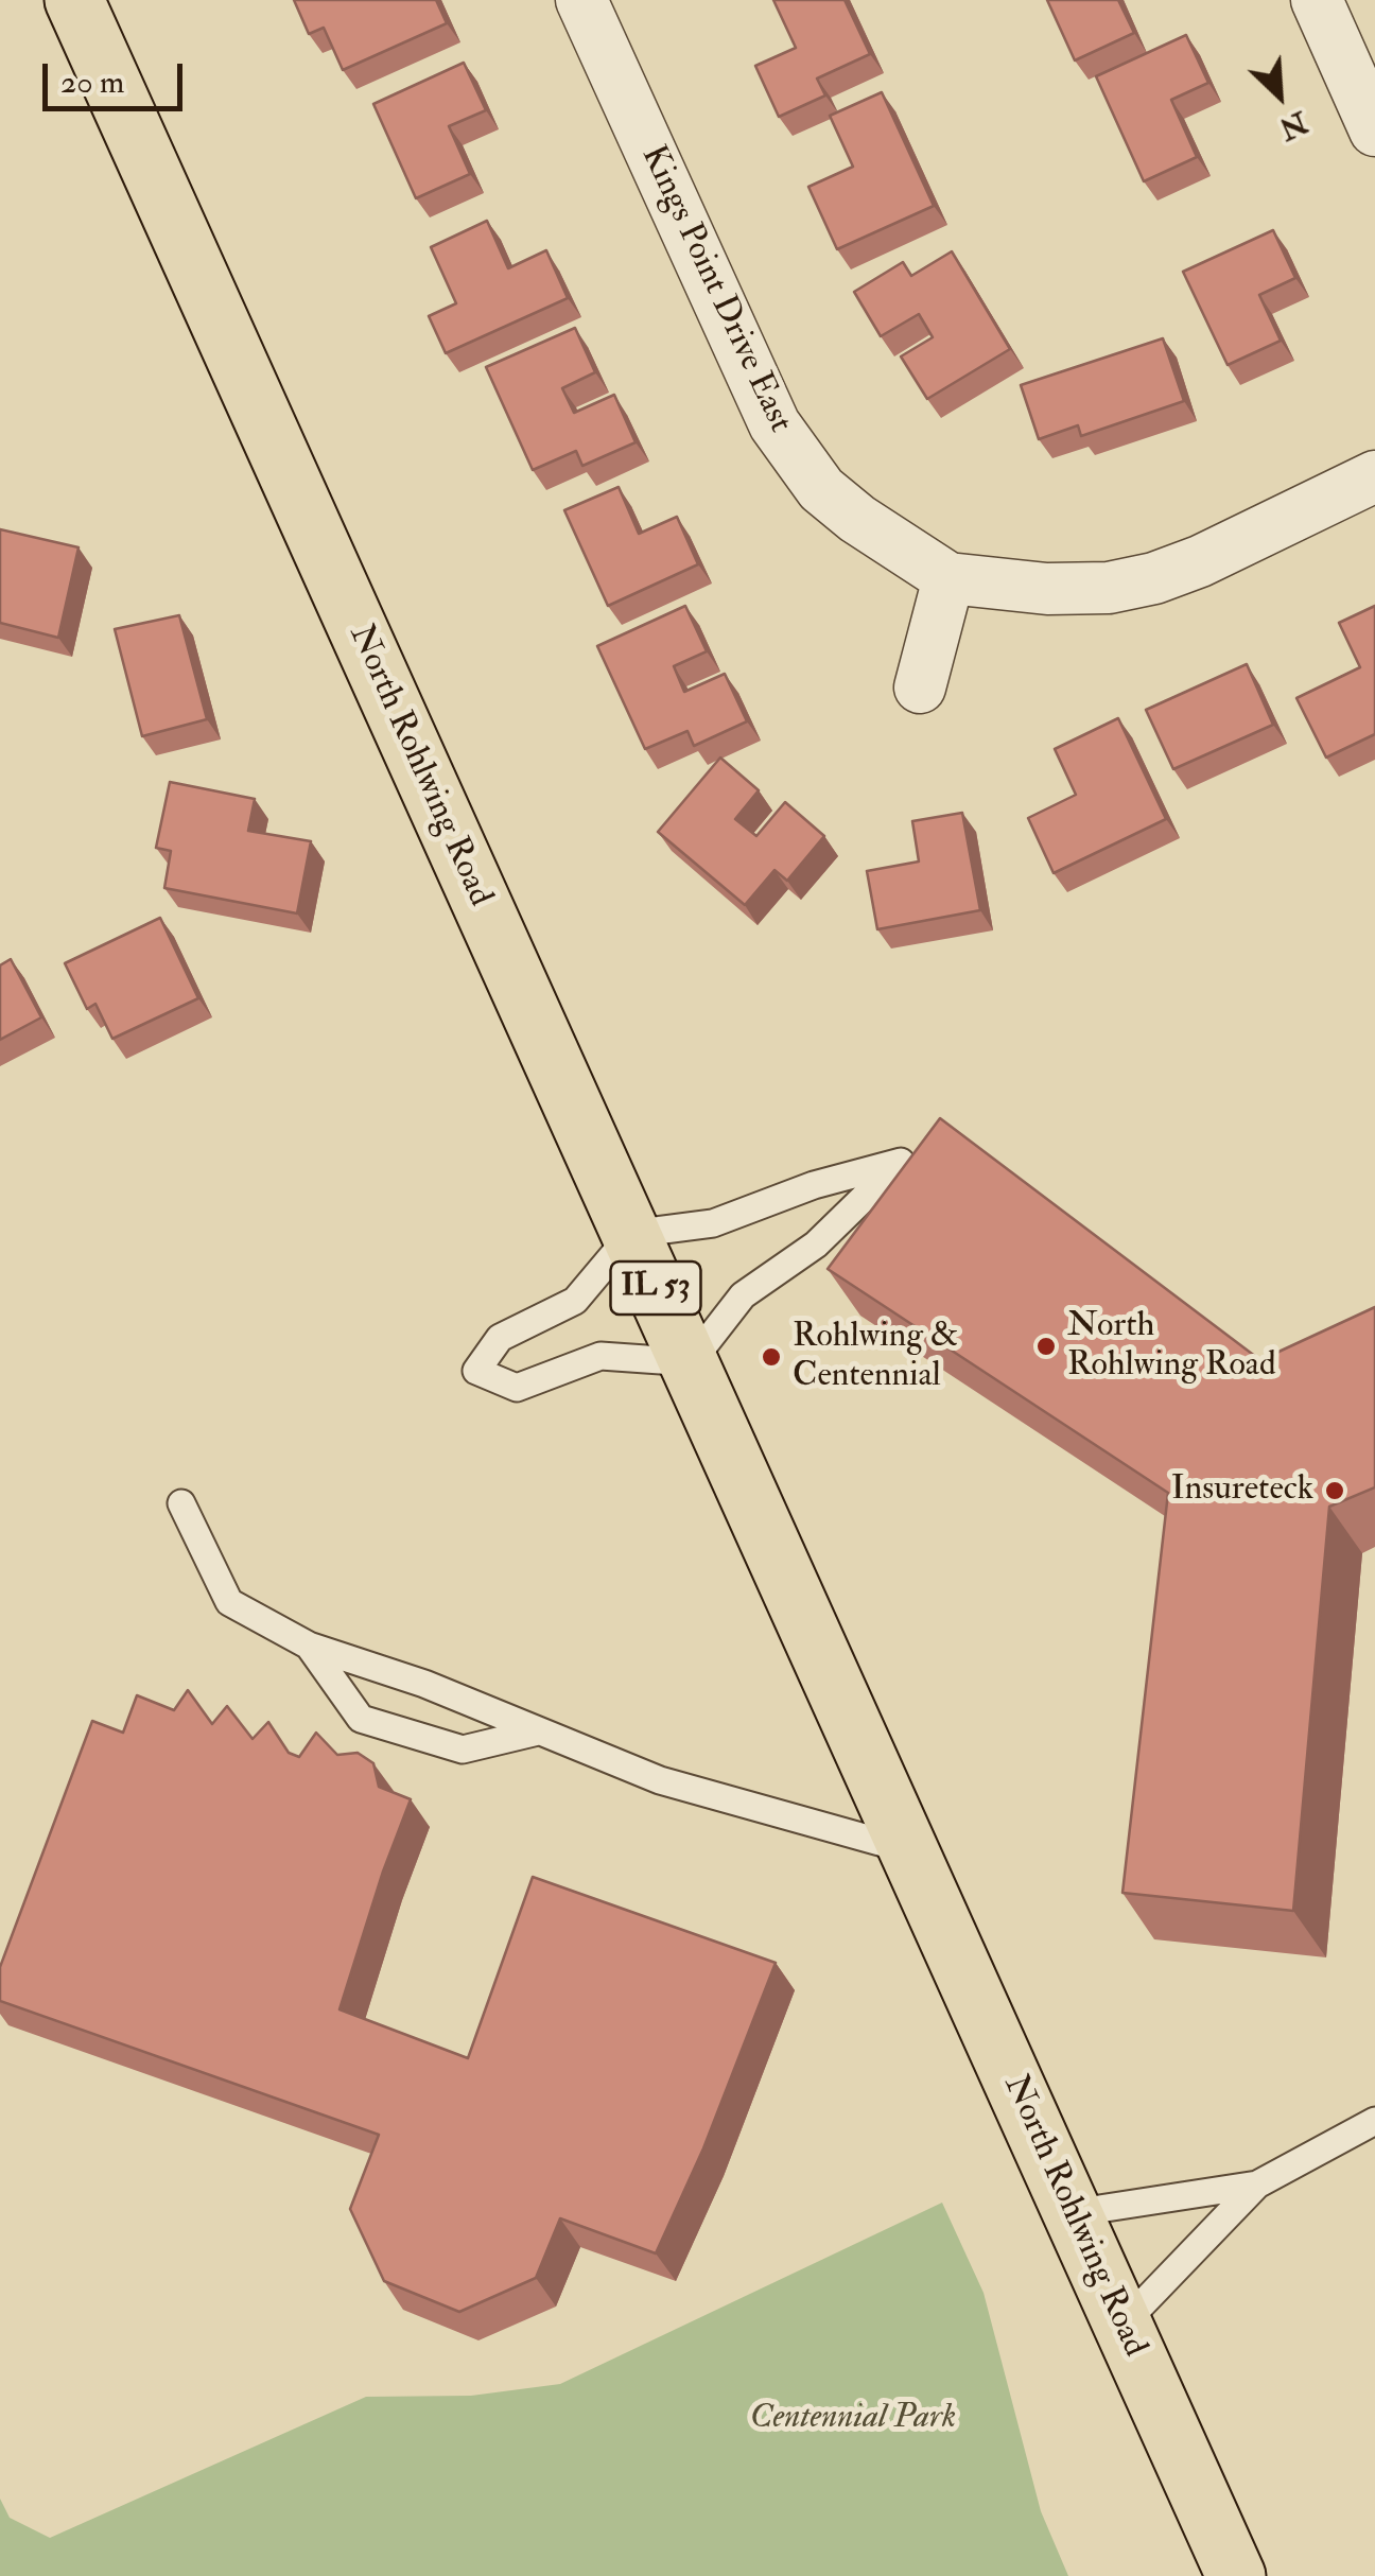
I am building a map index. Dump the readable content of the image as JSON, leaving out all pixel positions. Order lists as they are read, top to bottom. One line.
{"streets":{"main road":["North Rohlwing Road","IL 53"],"street":["Kings Point Drive East"]},"parks":["Centennial Park"],"places":["North Rohlwing Road","Rohlwing & Centennial","Insureteck"],"scale_bar":"20 m","north":"bottom right"}
